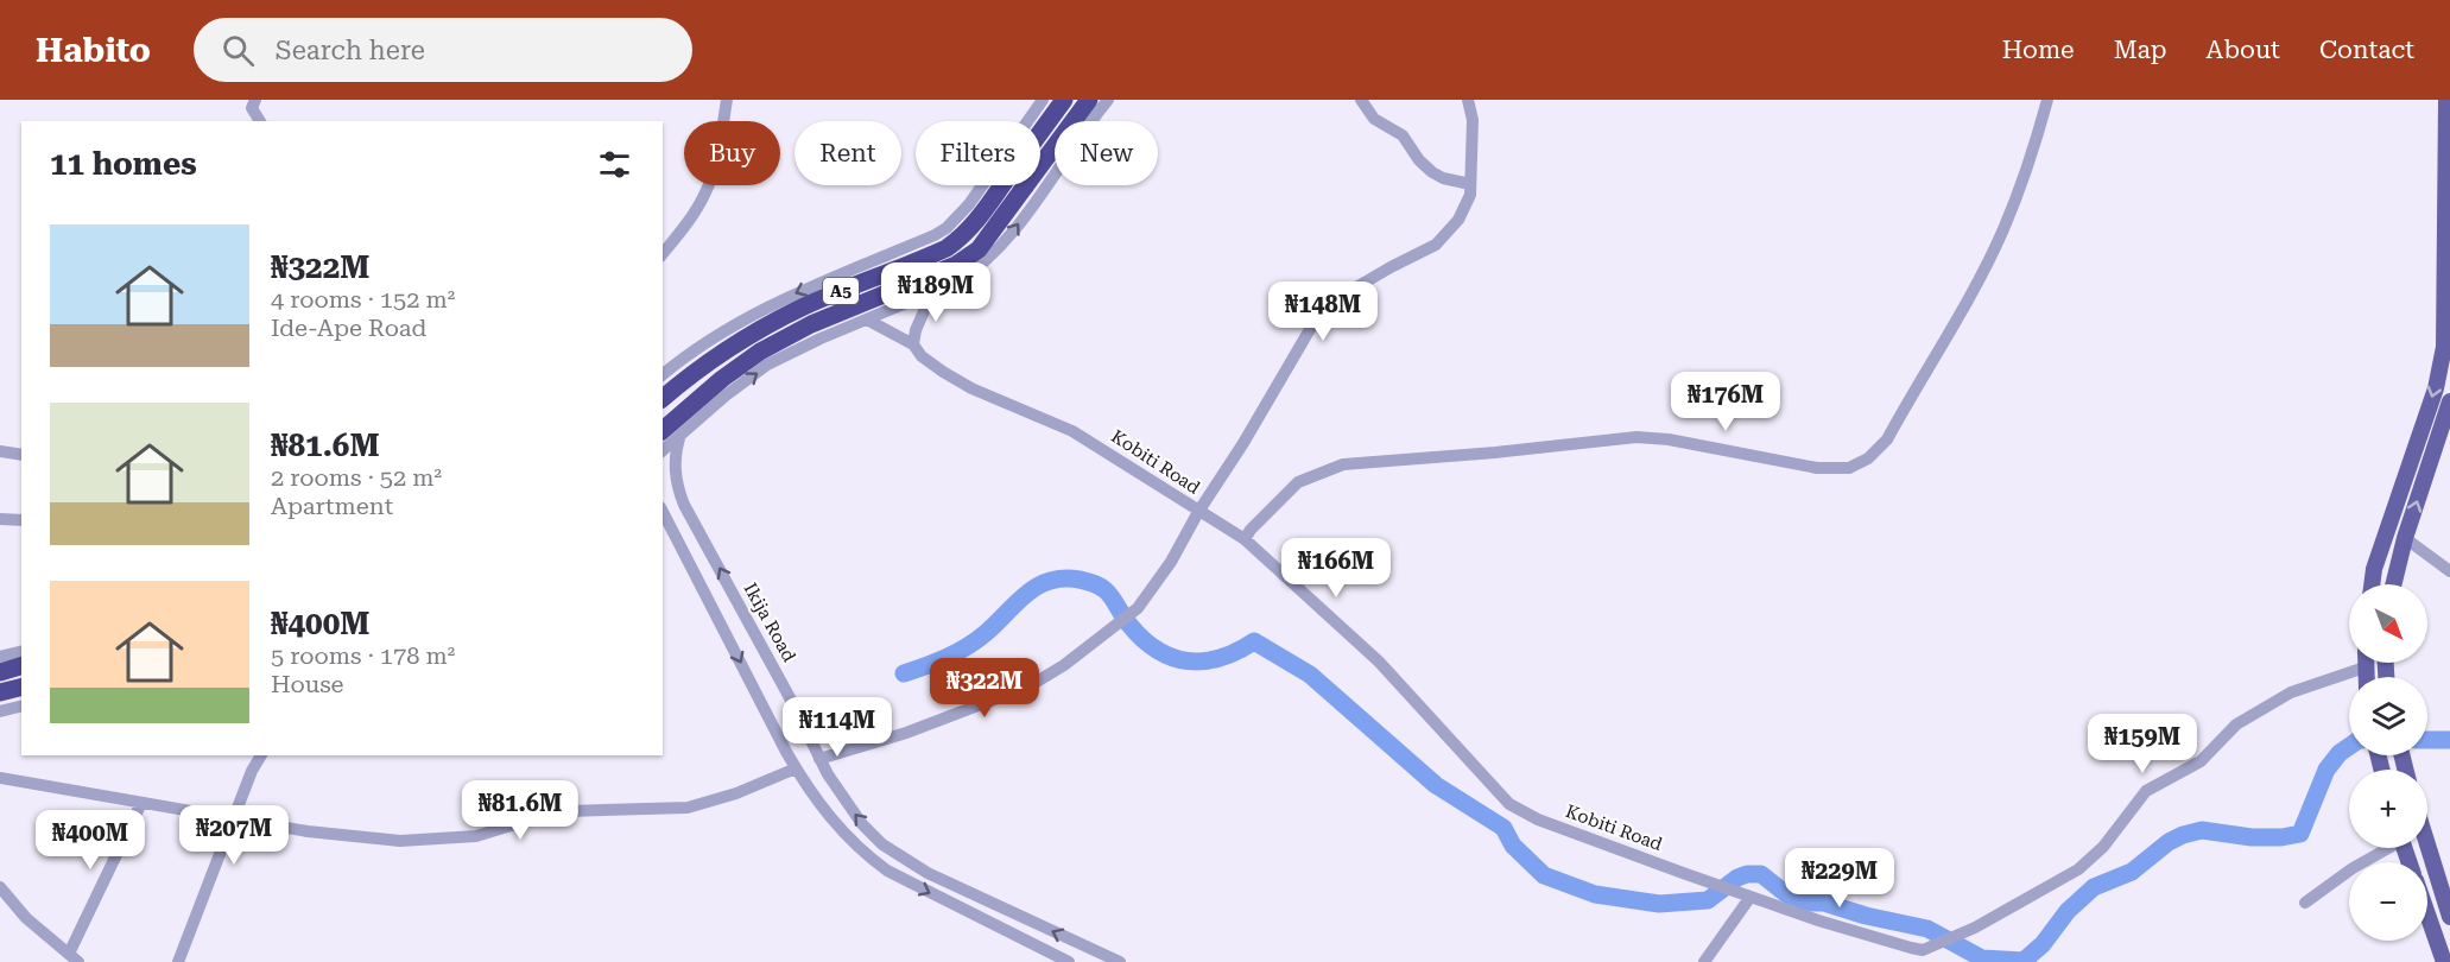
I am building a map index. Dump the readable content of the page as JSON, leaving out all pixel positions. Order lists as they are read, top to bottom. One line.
{"streets":{"highway":["A5"],"street":["Kobiti Road","Ikija Road"]},"north":"bottom right","page":{"header":"Habito","search":"Search here","nav":["Home","Map","About","Contact"],"chip":["Buy","Rent","Filters","New"],"heading":"11 homes","list":[{"name":"₦322M","note":"4 rooms · 152 m² · Ide-Ape Road"},{"name":"₦81.6M","note":"2 rooms · 52 m² · Apartment"},{"name":"₦400M","note":"5 rooms · 178 m² · House"}],"price":["₦189M","₦148M","₦176M","₦166M","₦322M","₦114M","₦159M","₦81.6M","₦207M","₦400M","₦229M"],"map_buttons":["+","−"]}}
